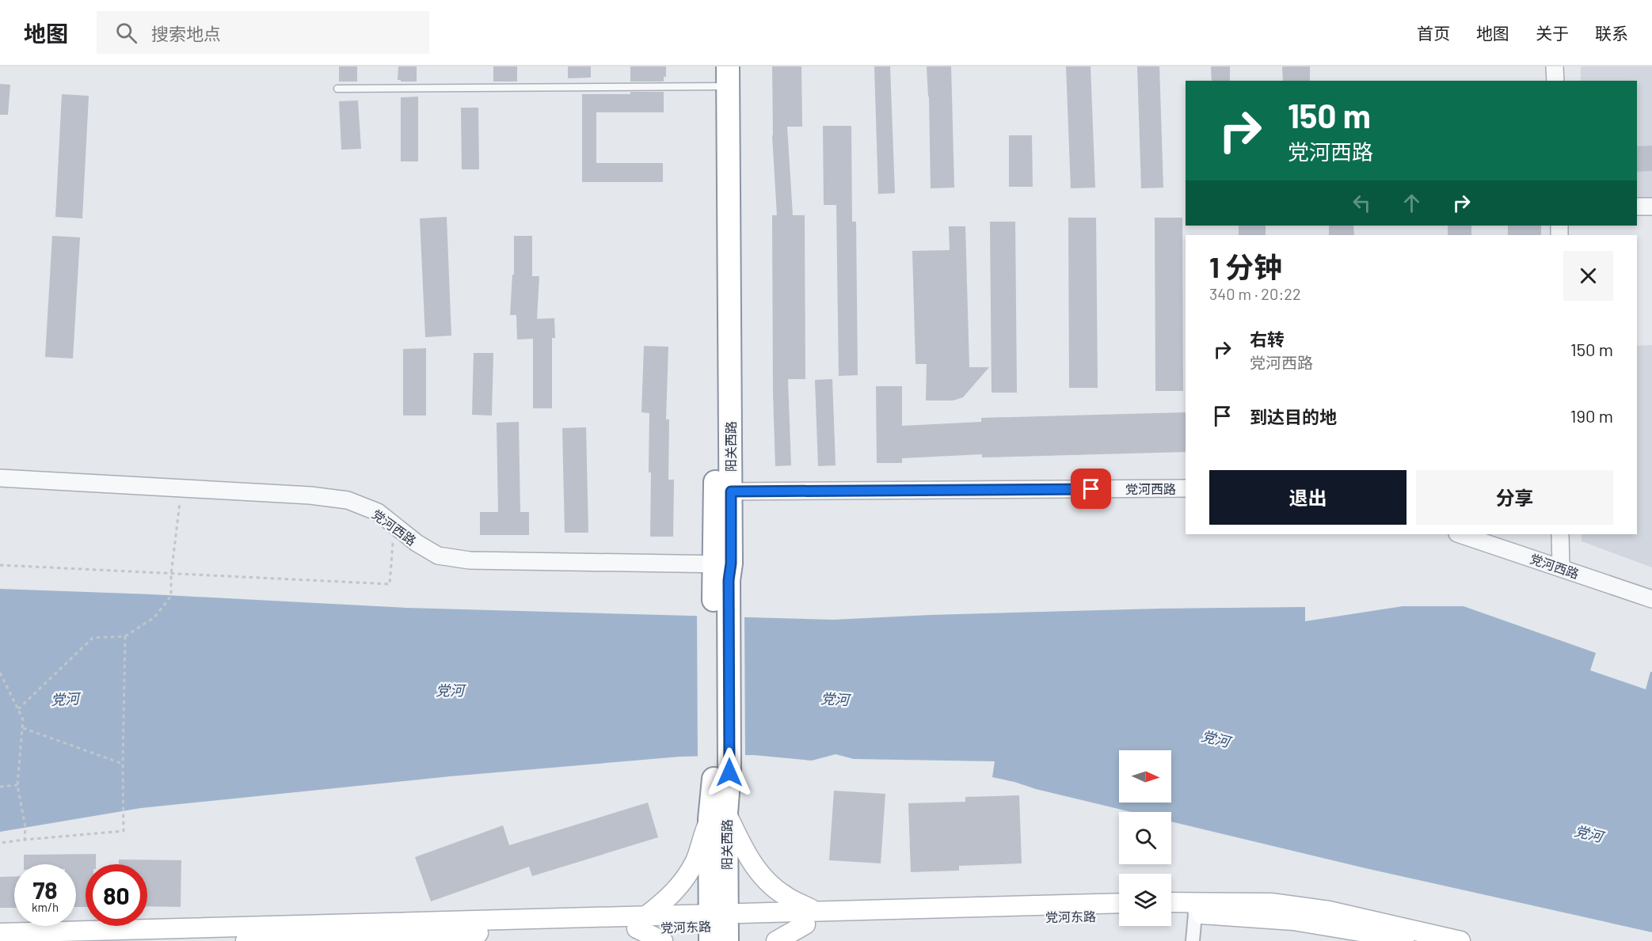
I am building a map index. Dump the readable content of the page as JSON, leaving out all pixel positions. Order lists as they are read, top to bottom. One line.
{"streets":{"highway":["阳关西路"],"main road":["党河东路"],"street":["党河西路"]},"crossings":[["阳关西路","党河西路"],["阳关西路","党河东路"]],"water":["党河"],"north":"right","page":{"header":"地图","search":"搜索地点","nav":["首页","地图","关于","联系"],"turn":["150 m","党河西路"],"heading":["1 分钟","340 m · 20:22"],"list":[{"name":"右转","note":"党河西路","value":"150 m"},{"name":"到达目的地","value":"190 m"}],"buttons":["退出","分享"],"speed":"78 km/h","limit":"80"}}
